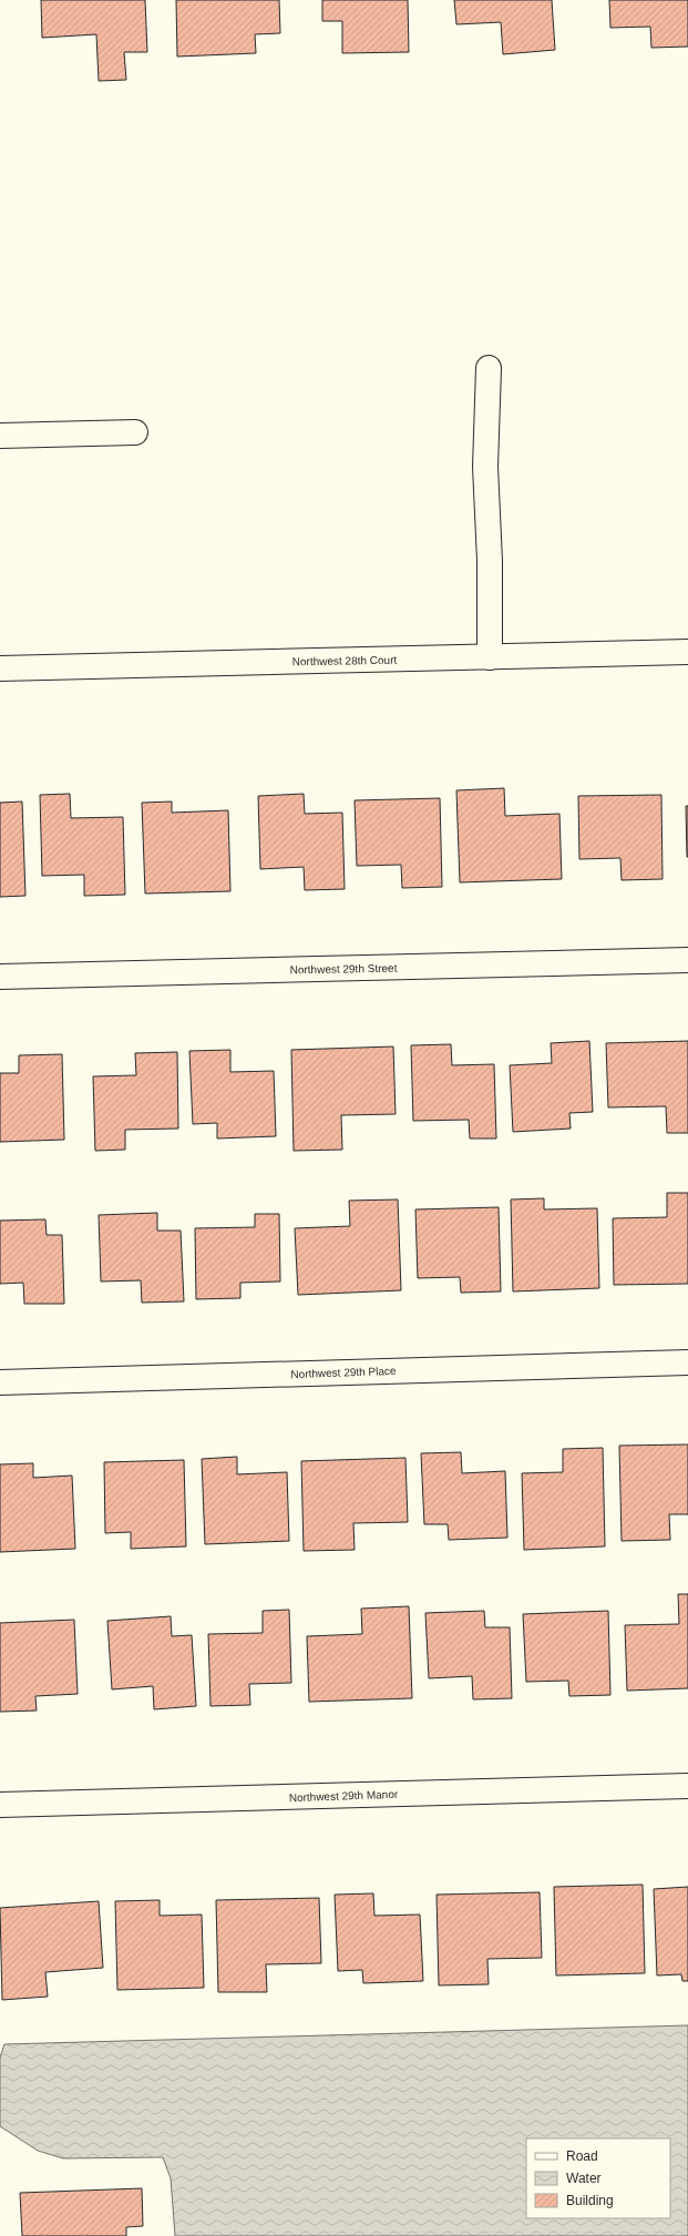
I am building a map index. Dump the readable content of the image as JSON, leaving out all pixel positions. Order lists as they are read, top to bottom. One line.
{"streets":{"street":["Northwest 28th Court","Northwest 29th Street","Northwest 29th Place","Northwest 29th Manor"]},"legend":["Road","Water","Building"]}
